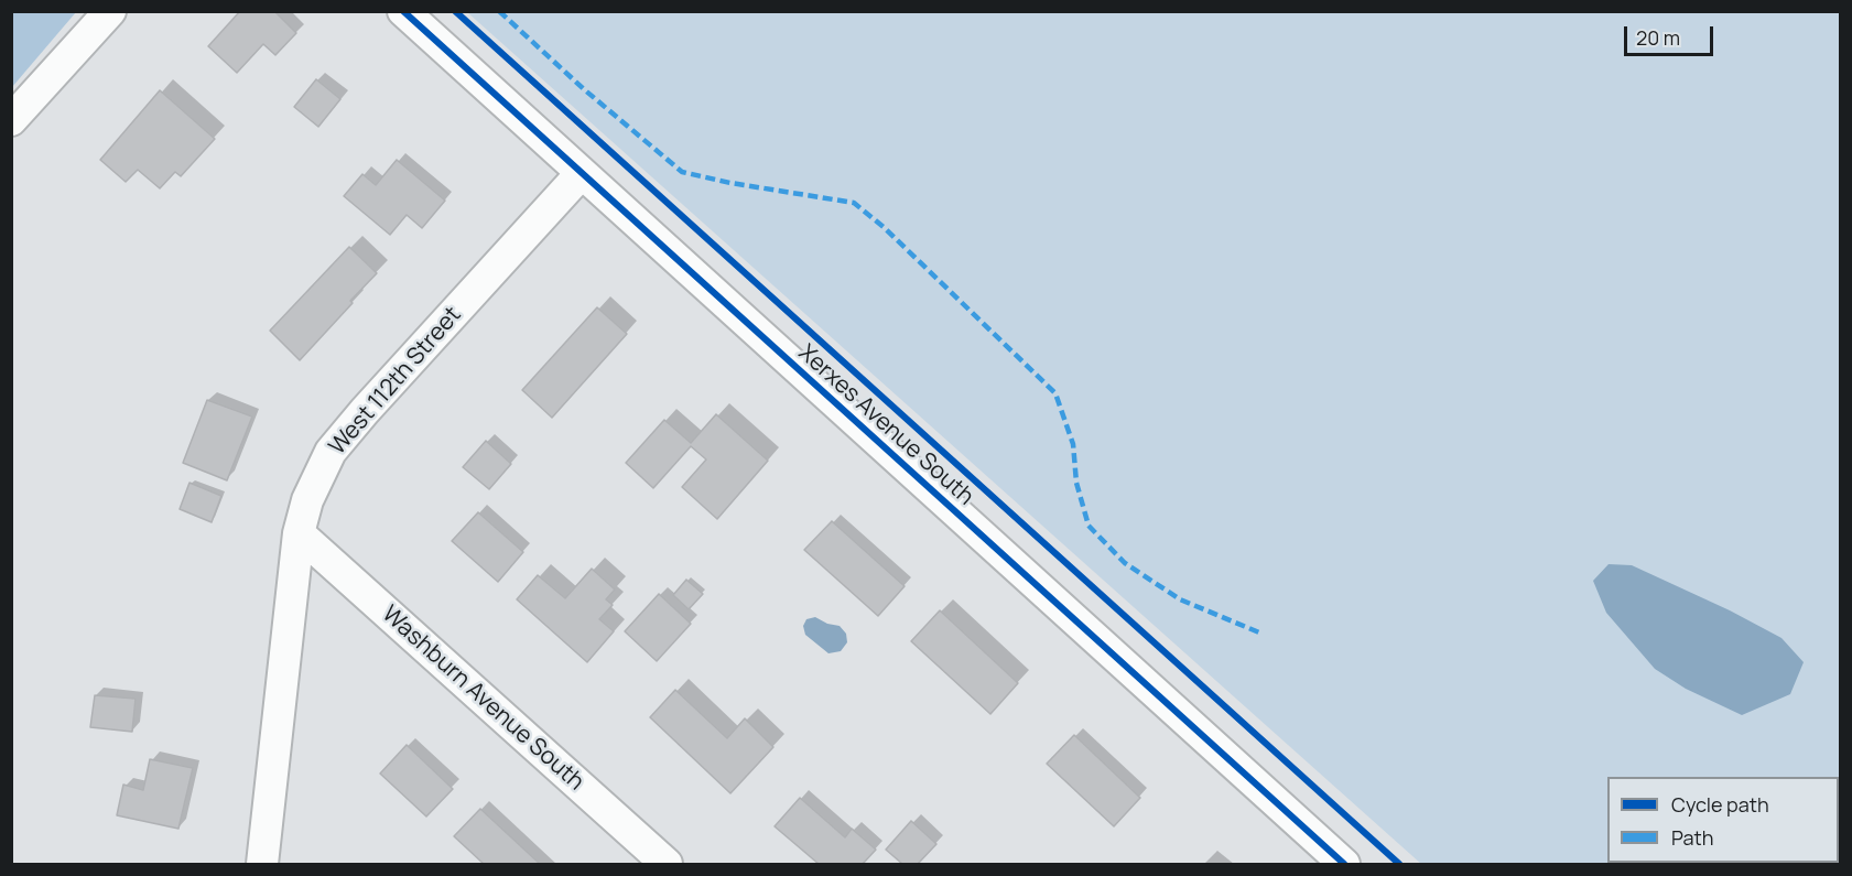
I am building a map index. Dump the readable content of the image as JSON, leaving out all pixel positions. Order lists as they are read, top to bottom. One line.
{"streets":{"street":["West 112th Street","Xerxes Avenue South","Washburn Avenue South"]},"crossings":[["West 112th Street","Xerxes Avenue South"],["West 112th Street","Washburn Avenue South"]],"legend":["Cycle path","Path"],"scale_bar":"20 m"}
